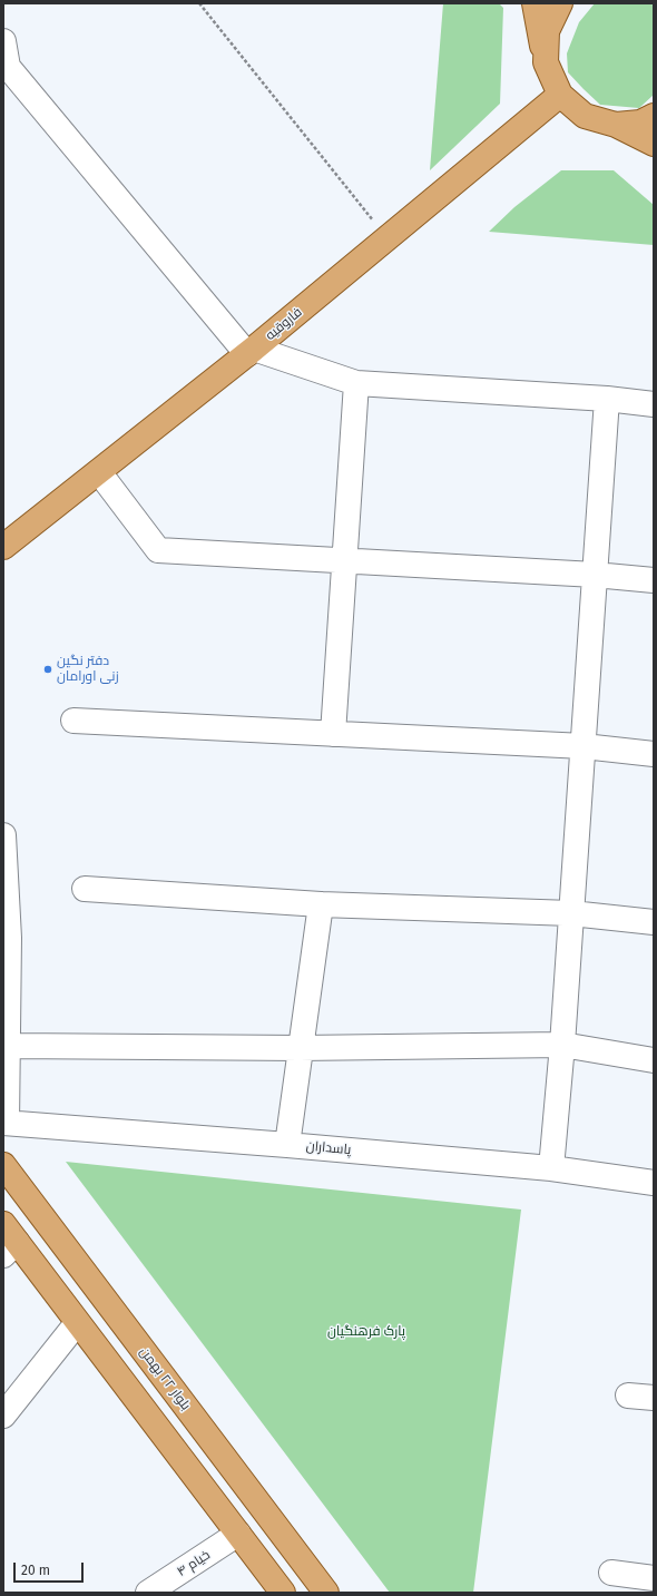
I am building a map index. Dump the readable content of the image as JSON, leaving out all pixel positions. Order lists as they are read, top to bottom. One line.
{"streets":{"main road":["فاروقیه","بلوار ۲۲ بهمن"],"street":["پاسداران","خیام ۴"]},"parks":["پارک فرهنگیان"],"places":["دفتر نگین زنی اورامان"],"scale_bar":"20 m"}
